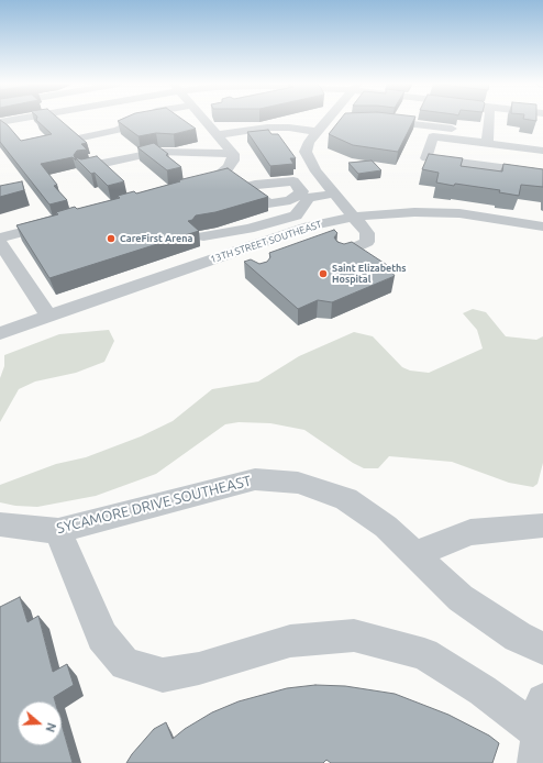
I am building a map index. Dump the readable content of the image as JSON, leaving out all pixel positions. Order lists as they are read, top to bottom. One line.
{"streets":{"street":["13TH STREET SOUTHEAST","SYCAMORE DRIVE SOUTHEAST"]},"places":["CareFirst Arena","Saint Elizabeths Hospital"],"north":"right"}
